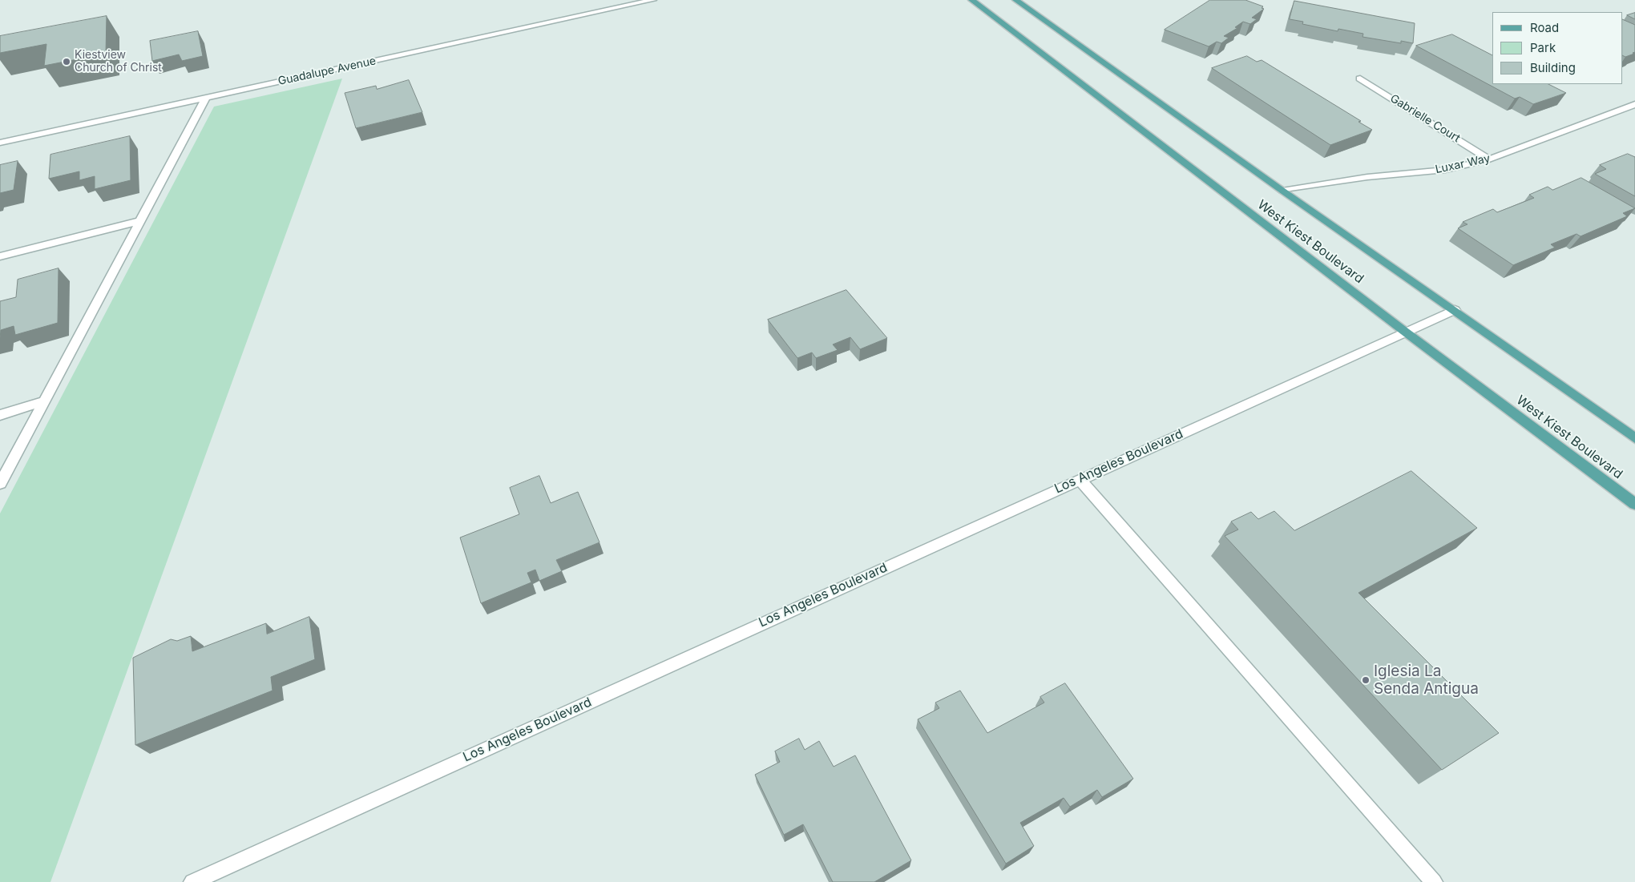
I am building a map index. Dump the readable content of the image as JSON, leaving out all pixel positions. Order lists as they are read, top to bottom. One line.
{"streets":{"main road":["West Kiest Boulevard"],"street":["Guadalupe Avenue","Gabrielle Court","Luxar Way","Los Angeles Boulevard"]},"crossings":[["Gabrielle Court","Luxar Way"],["Luxar Way","West Kiest Boulevard"],["West Kiest Boulevard","Los Angeles Boulevard"]],"places":["Kiestview Church of Christ","Iglesia La Senda Antigua"],"legend":["Road","Park","Building"]}
